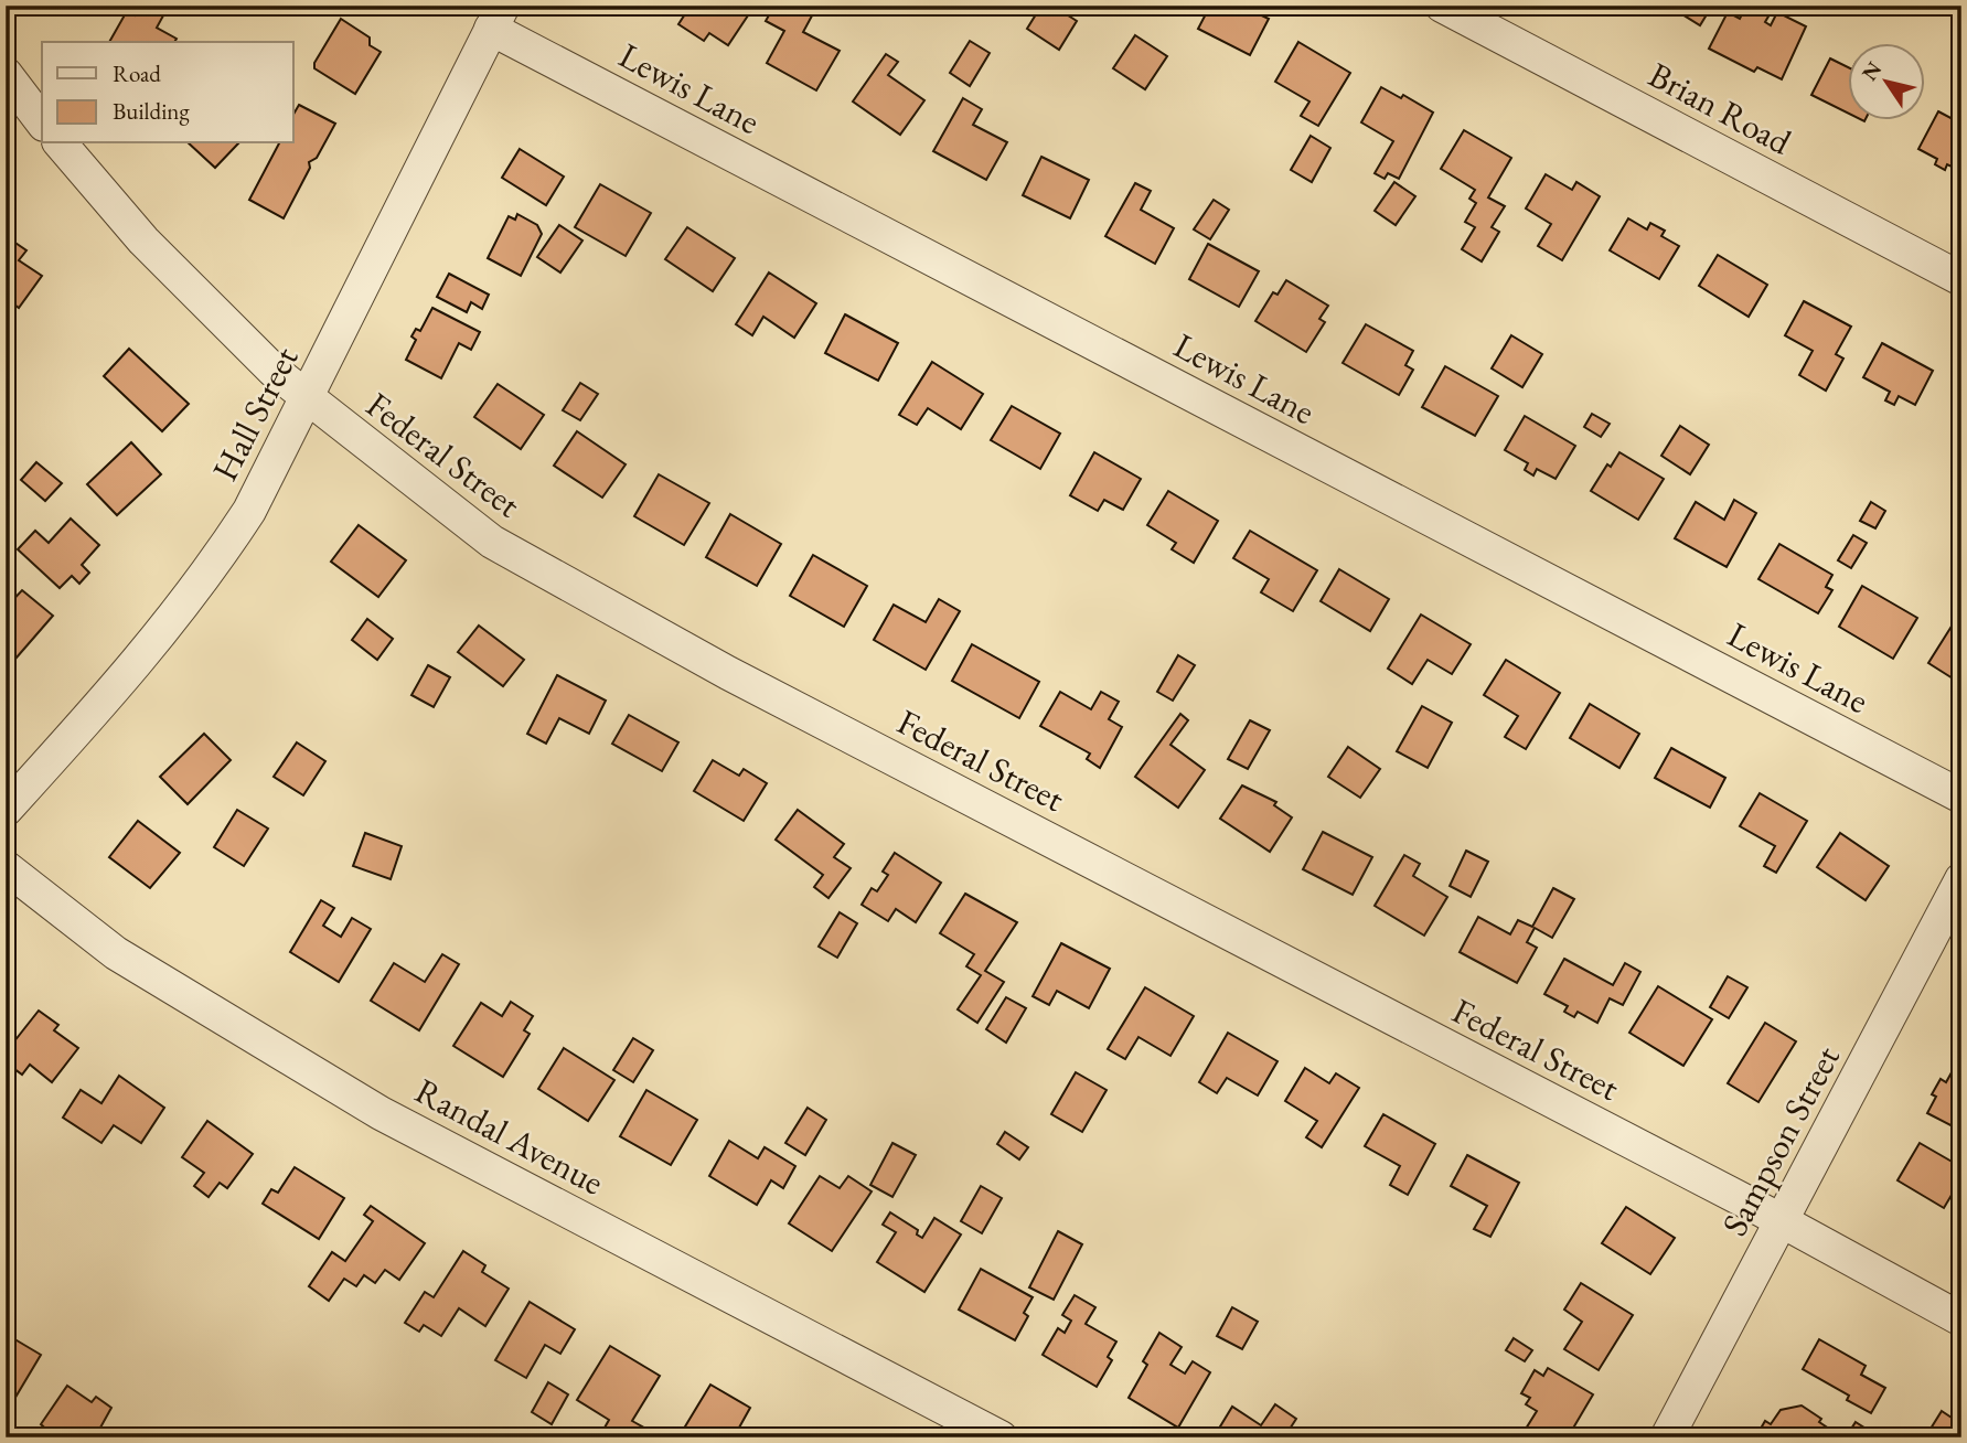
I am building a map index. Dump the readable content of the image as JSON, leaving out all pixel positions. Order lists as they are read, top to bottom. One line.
{"streets":{"street":["Lewis Lane","Brian Road","Hall Street","Federal Street","Randal Avenue","Sampson Street"]},"crossings":[["Lewis Lane","Hall Street"],["Hall Street","Federal Street"],["Federal Street","Sampson Street"]],"legend":["Road","Building"],"north":"top left"}
